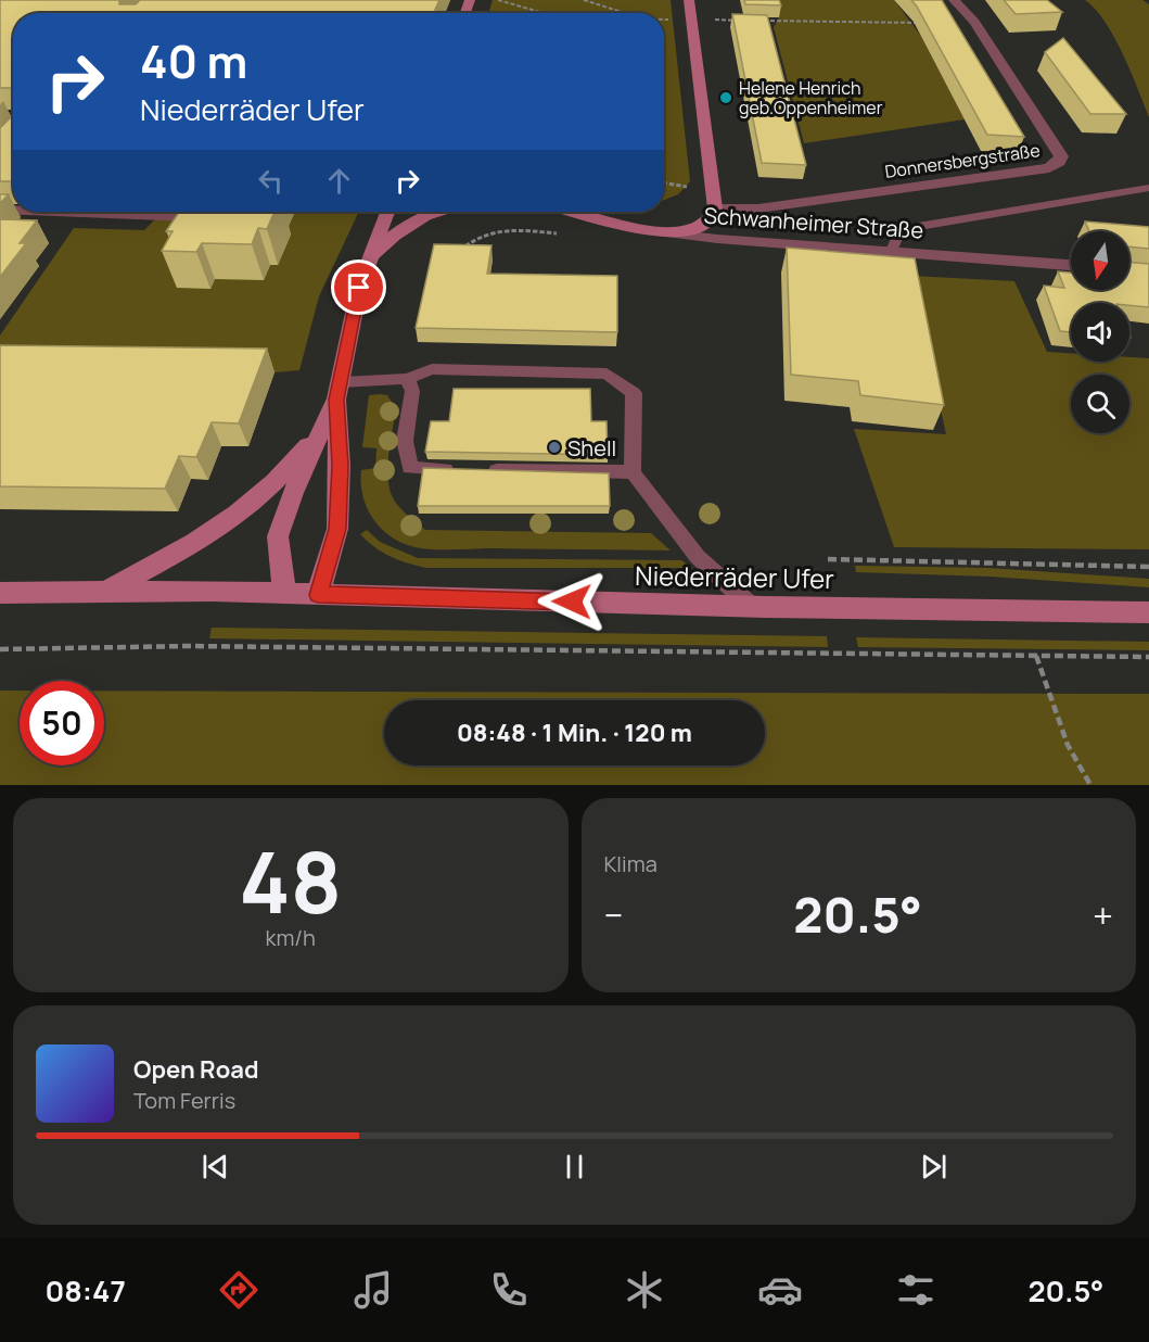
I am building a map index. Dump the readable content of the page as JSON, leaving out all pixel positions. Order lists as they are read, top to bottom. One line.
{"streets":{"street":["Donnersbergstraße","Schwanheimer Straße","Niederräder Ufer"]},"places":["Helene Henrich geb.Oppenheimer","Shell"],"north":"bottom","page":{"turn":["40 m","Niederräder Ufer"],"limit":"50","trip":"08:48 · 1 Min. · 120 m","tile":[["48","km/h"],"Klima"],"heat":["−","20.5°","+"],"song":["Open Road","Tom Ferris"],"tabs":["08:47","20.5°"]}}
